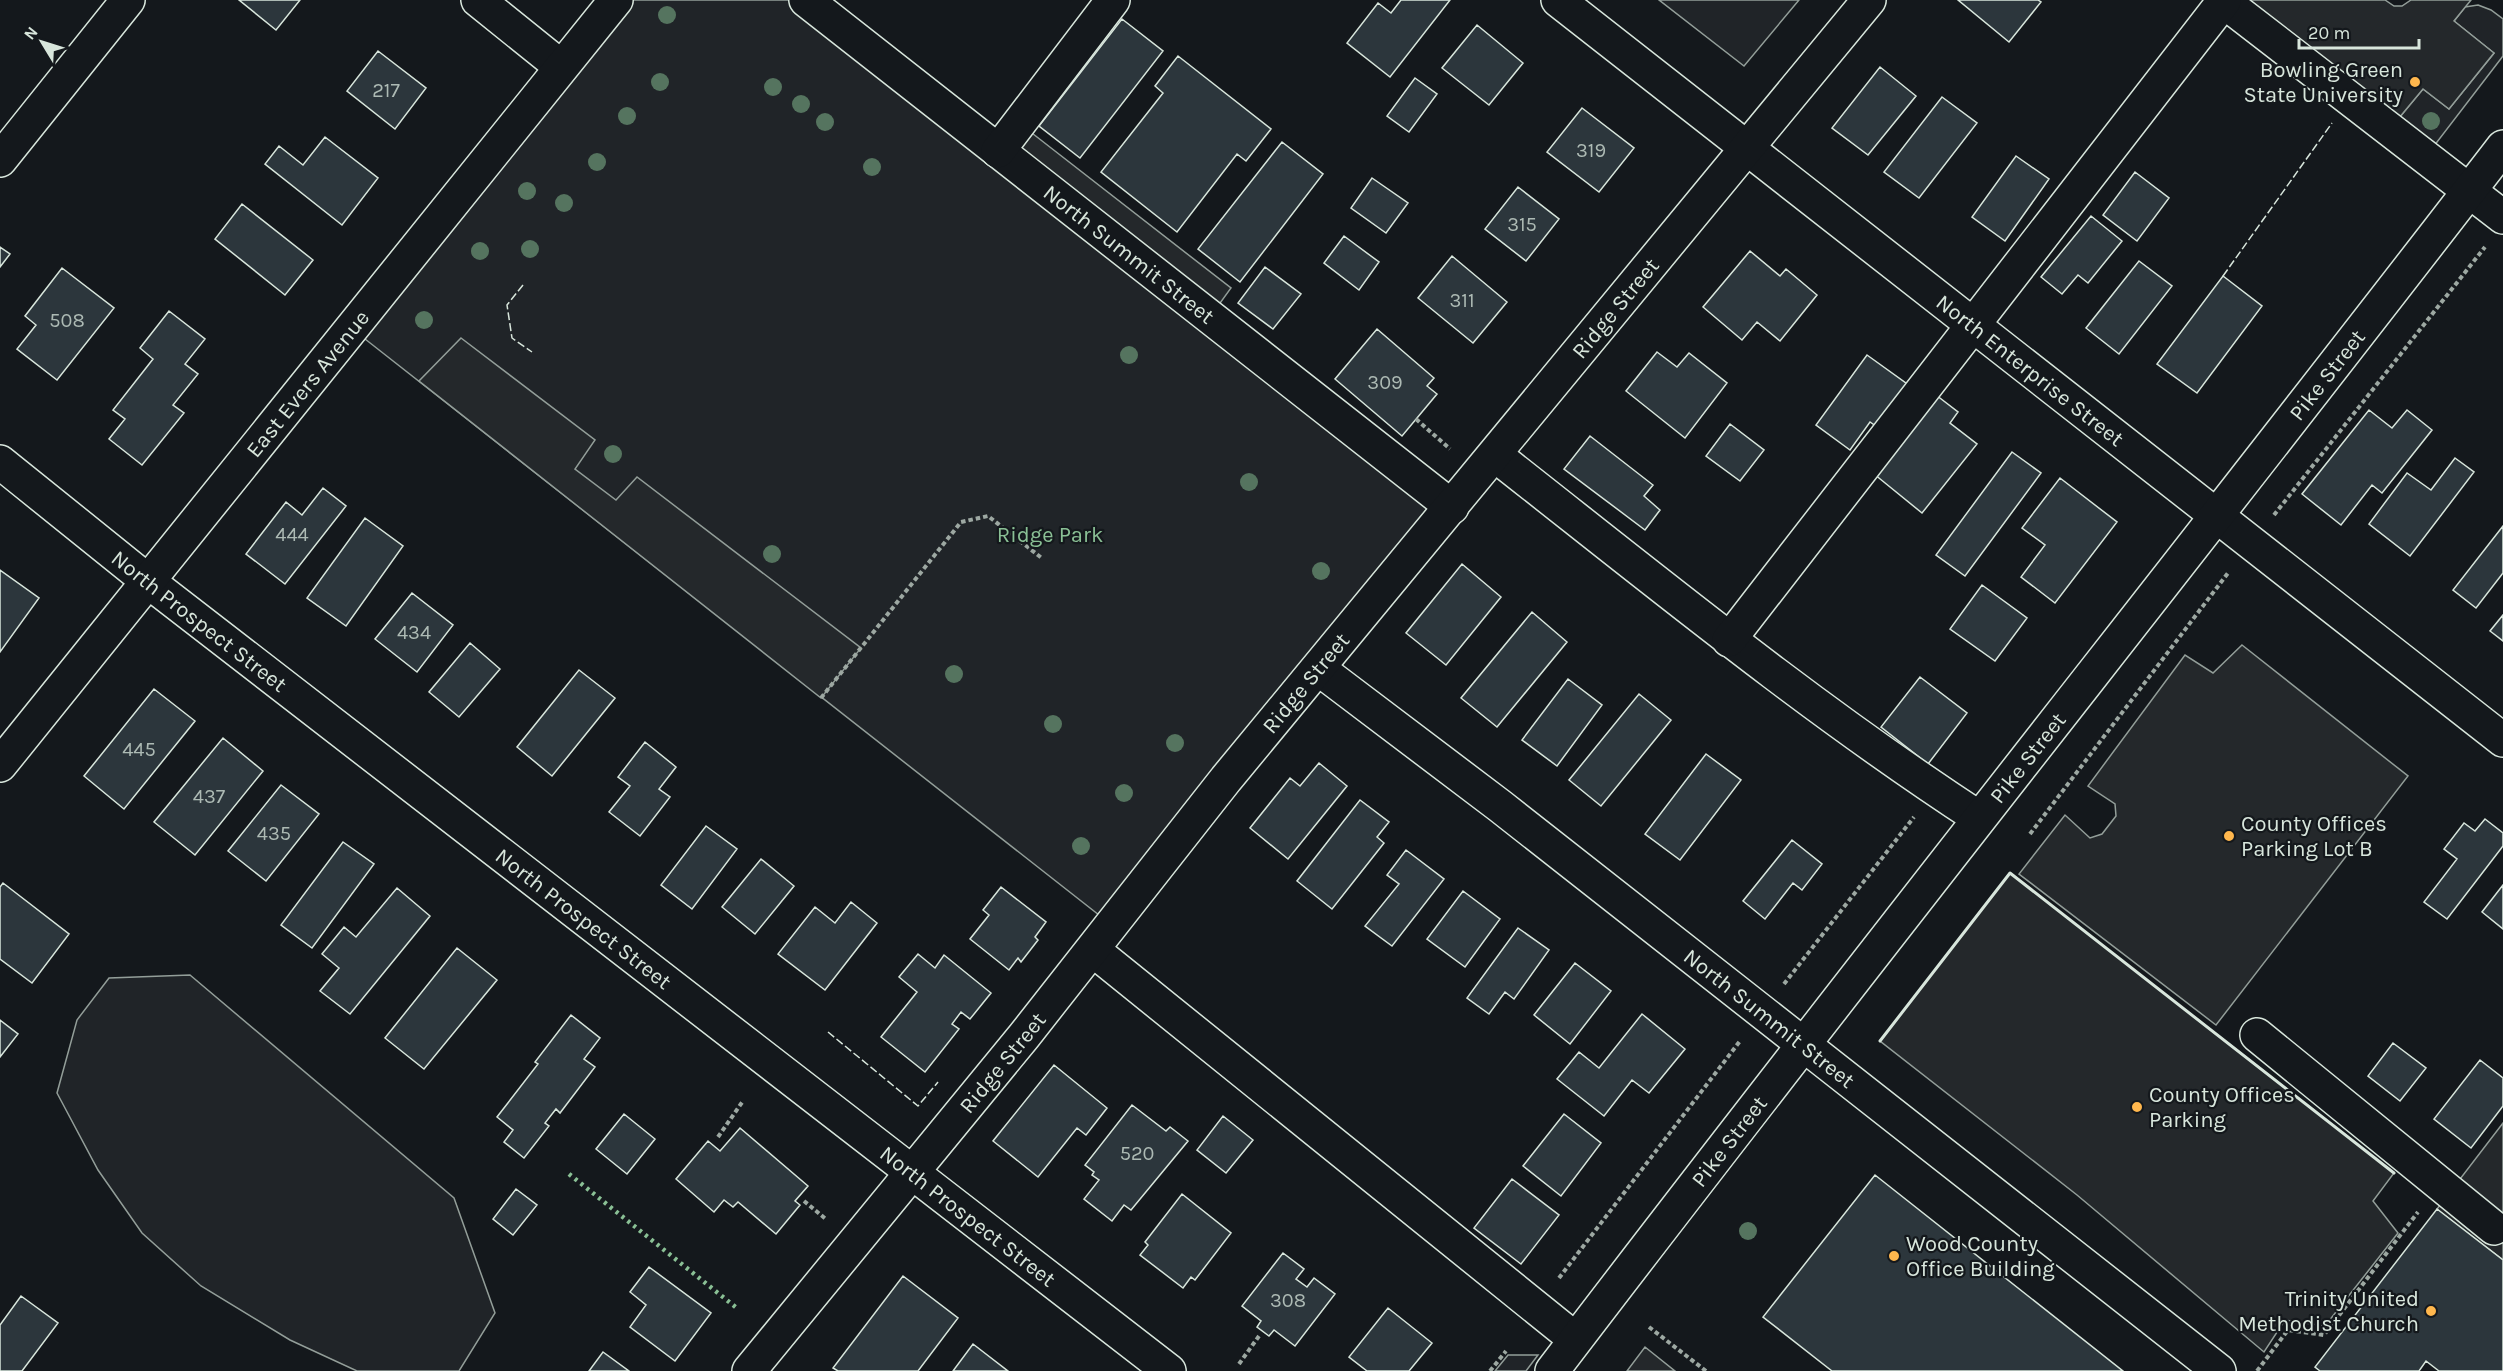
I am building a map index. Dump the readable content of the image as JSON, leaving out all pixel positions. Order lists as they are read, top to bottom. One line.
{"streets":{"street":["North Summit Street","Ridge Street","North Enterprise Street","Pike Street","East Evers Avenue","North Prospect Street"]},"crossings":[["North Summit Street","Ridge Street"],["North Summit Street","Pike Street"],["Ridge Street","North Enterprise Street"],["Ridge Street","North Prospect Street"],["North Enterprise Street","Pike Street"],["East Evers Avenue","North Prospect Street"]],"parks":["Ridge Park"],"places":["Bowling Green State University","County Offices Parking Lot B","County Offices Parking","Wood County Office Building","Trinity United Methodist Church"],"house_numbers":["217","319","315","311","508","309","444","434","445","437","435","520","308"],"scale_bar":"20 m","north":"top left"}
